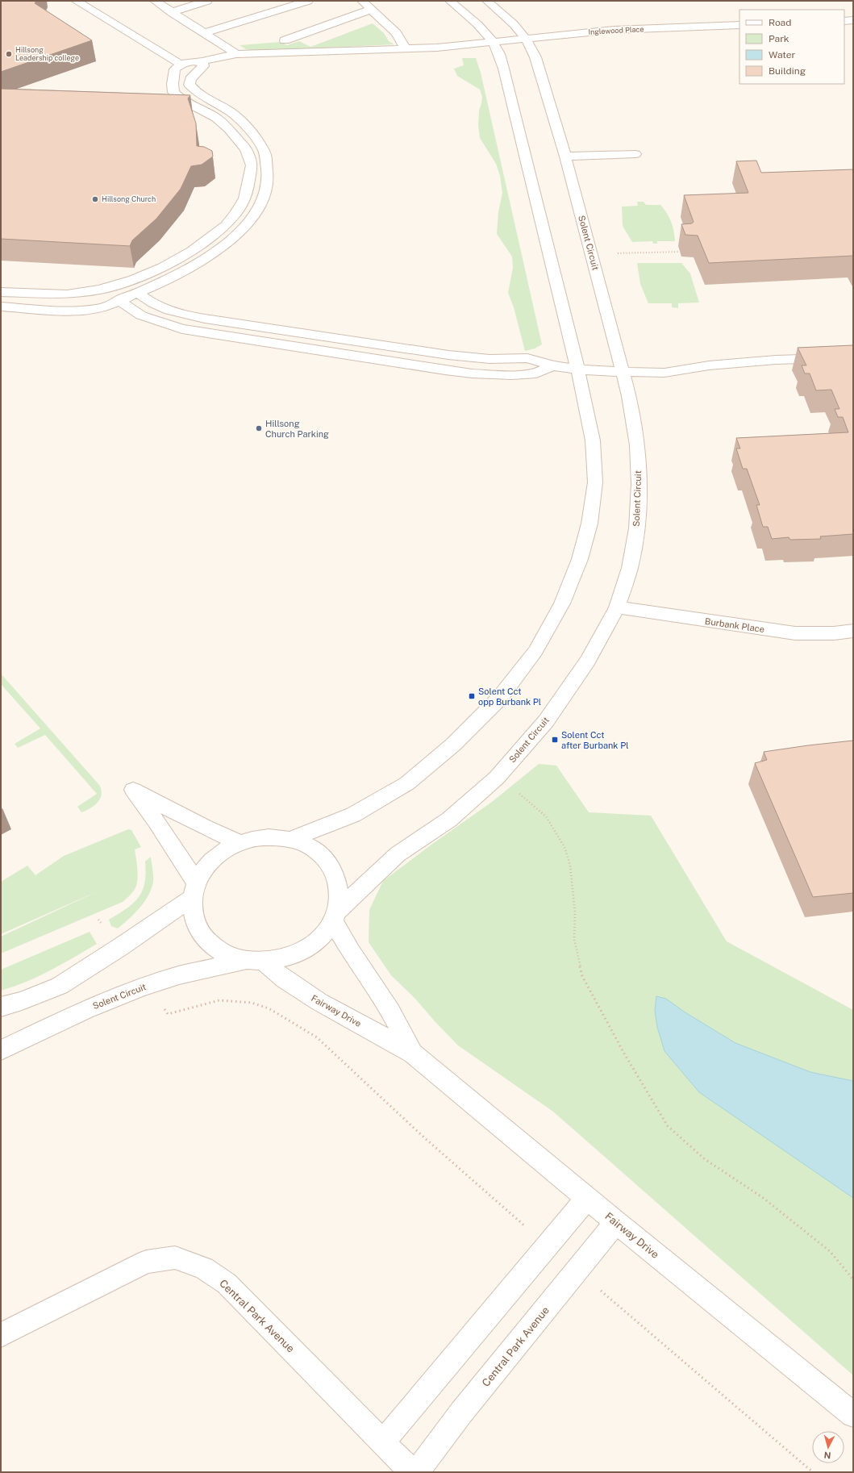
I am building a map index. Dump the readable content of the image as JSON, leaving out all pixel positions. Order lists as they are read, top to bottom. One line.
{"streets":{"street":["Inglewood Place","Solent Circuit","Burbank Place","Fairway Drive","Central Park Avenue"]},"crossings":[["Inglewood Place","Solent Circuit"],["Solent Circuit","Burbank Place"],["Solent Circuit","Fairway Drive"],["Fairway Drive","Central Park Avenue"]],"places":{"other":["Hillsong Leadership college","Hillsong Church","Hillsong Church Parking"],"transit":["Solent Cct opp Burbank Pl","Solent Cct after Burbank Pl"]},"legend":["Road","Park","Water","Building"],"north":"bottom"}
